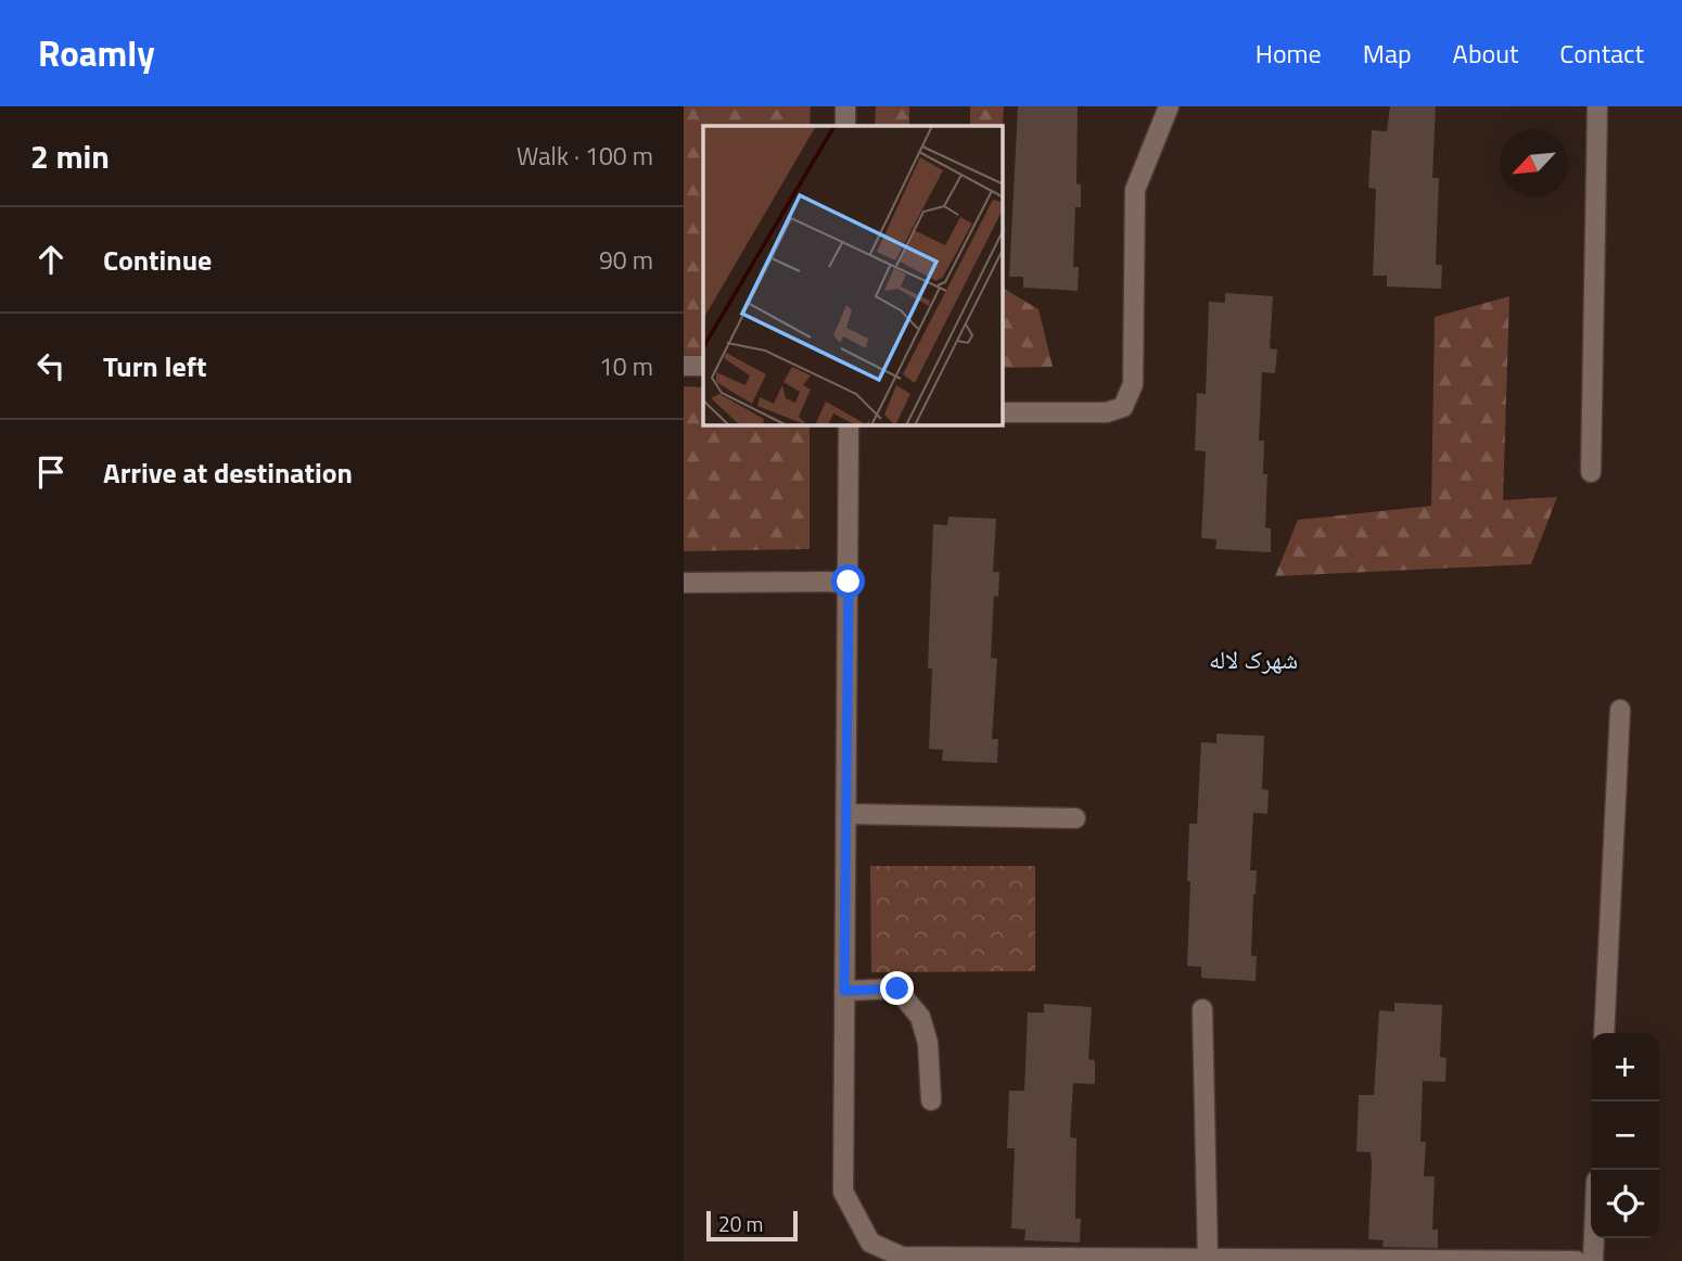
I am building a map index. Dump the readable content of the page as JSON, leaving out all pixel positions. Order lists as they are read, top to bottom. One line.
{"districts":["شهرک لاله"],"scale_bar":"20 m","north":"bottom left","page":{"header":"Roamly","nav":["Home","Map","About","Contact"],"heading":["2 min","Walk · 100 m"],"list":[["Continue","90 m"],["Turn left","10 m"],"Arrive at destination"],"map_buttons":["+","−"],"scale":"20 m"}}
